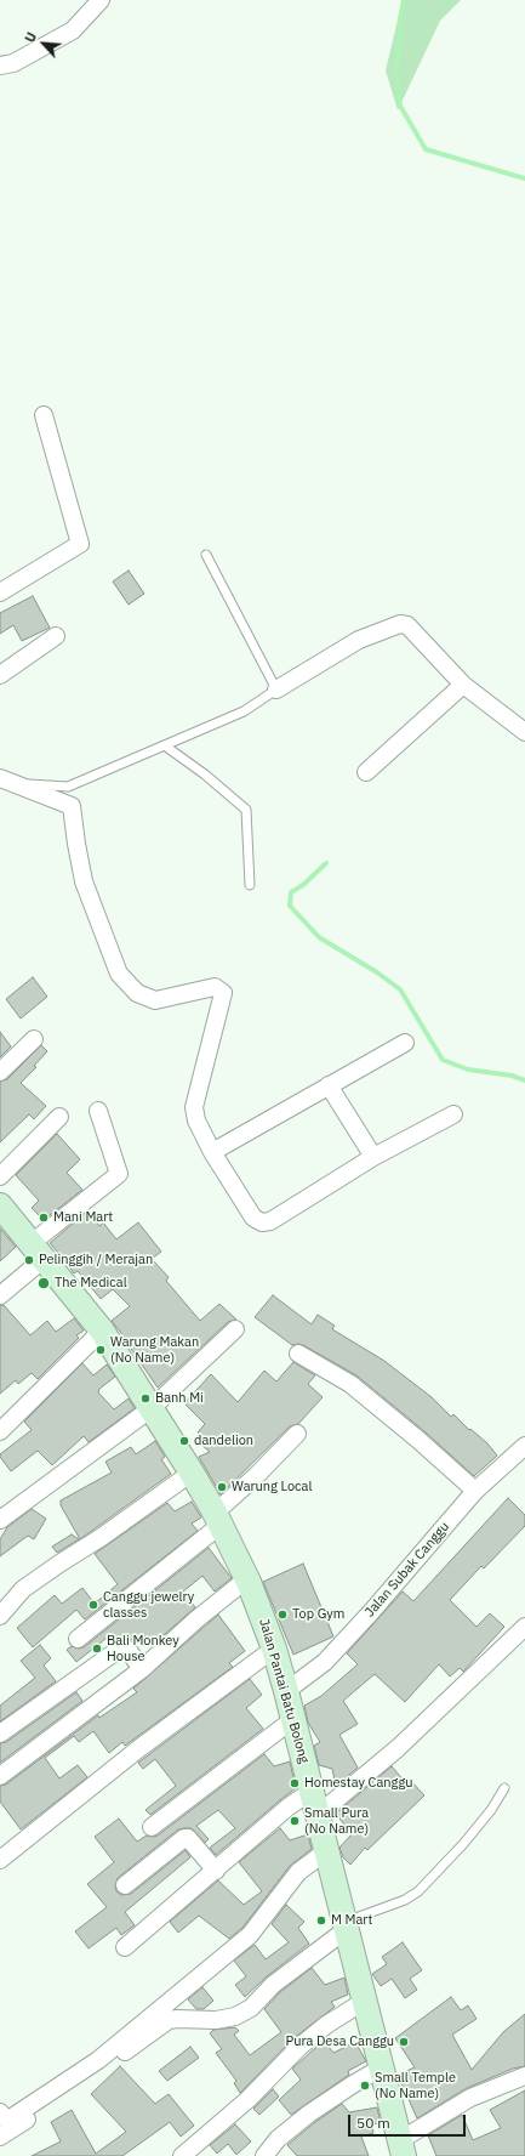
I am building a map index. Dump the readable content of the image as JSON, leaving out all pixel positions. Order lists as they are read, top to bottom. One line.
{"streets":{"street":["Jalan Subak Canggu","Jalan Pantai Batu Bolong"]},"crossings":[["Jalan Subak Canggu","Jalan Pantai Batu Bolong"]],"places":["Mani Mart","Pelinggih / Merajan","The Medical","Warung Makan (No Name)","Banh Mi","dandelion","Warung Local","Canggu jewelry classes","Top Gym","Bali Monkey House","Homestay Canggu","Small Pura (No Name)","M Mart","Pura Desa Canggu","Small Temple (No Name)"],"scale_bar":"50 m","north":"top left"}
